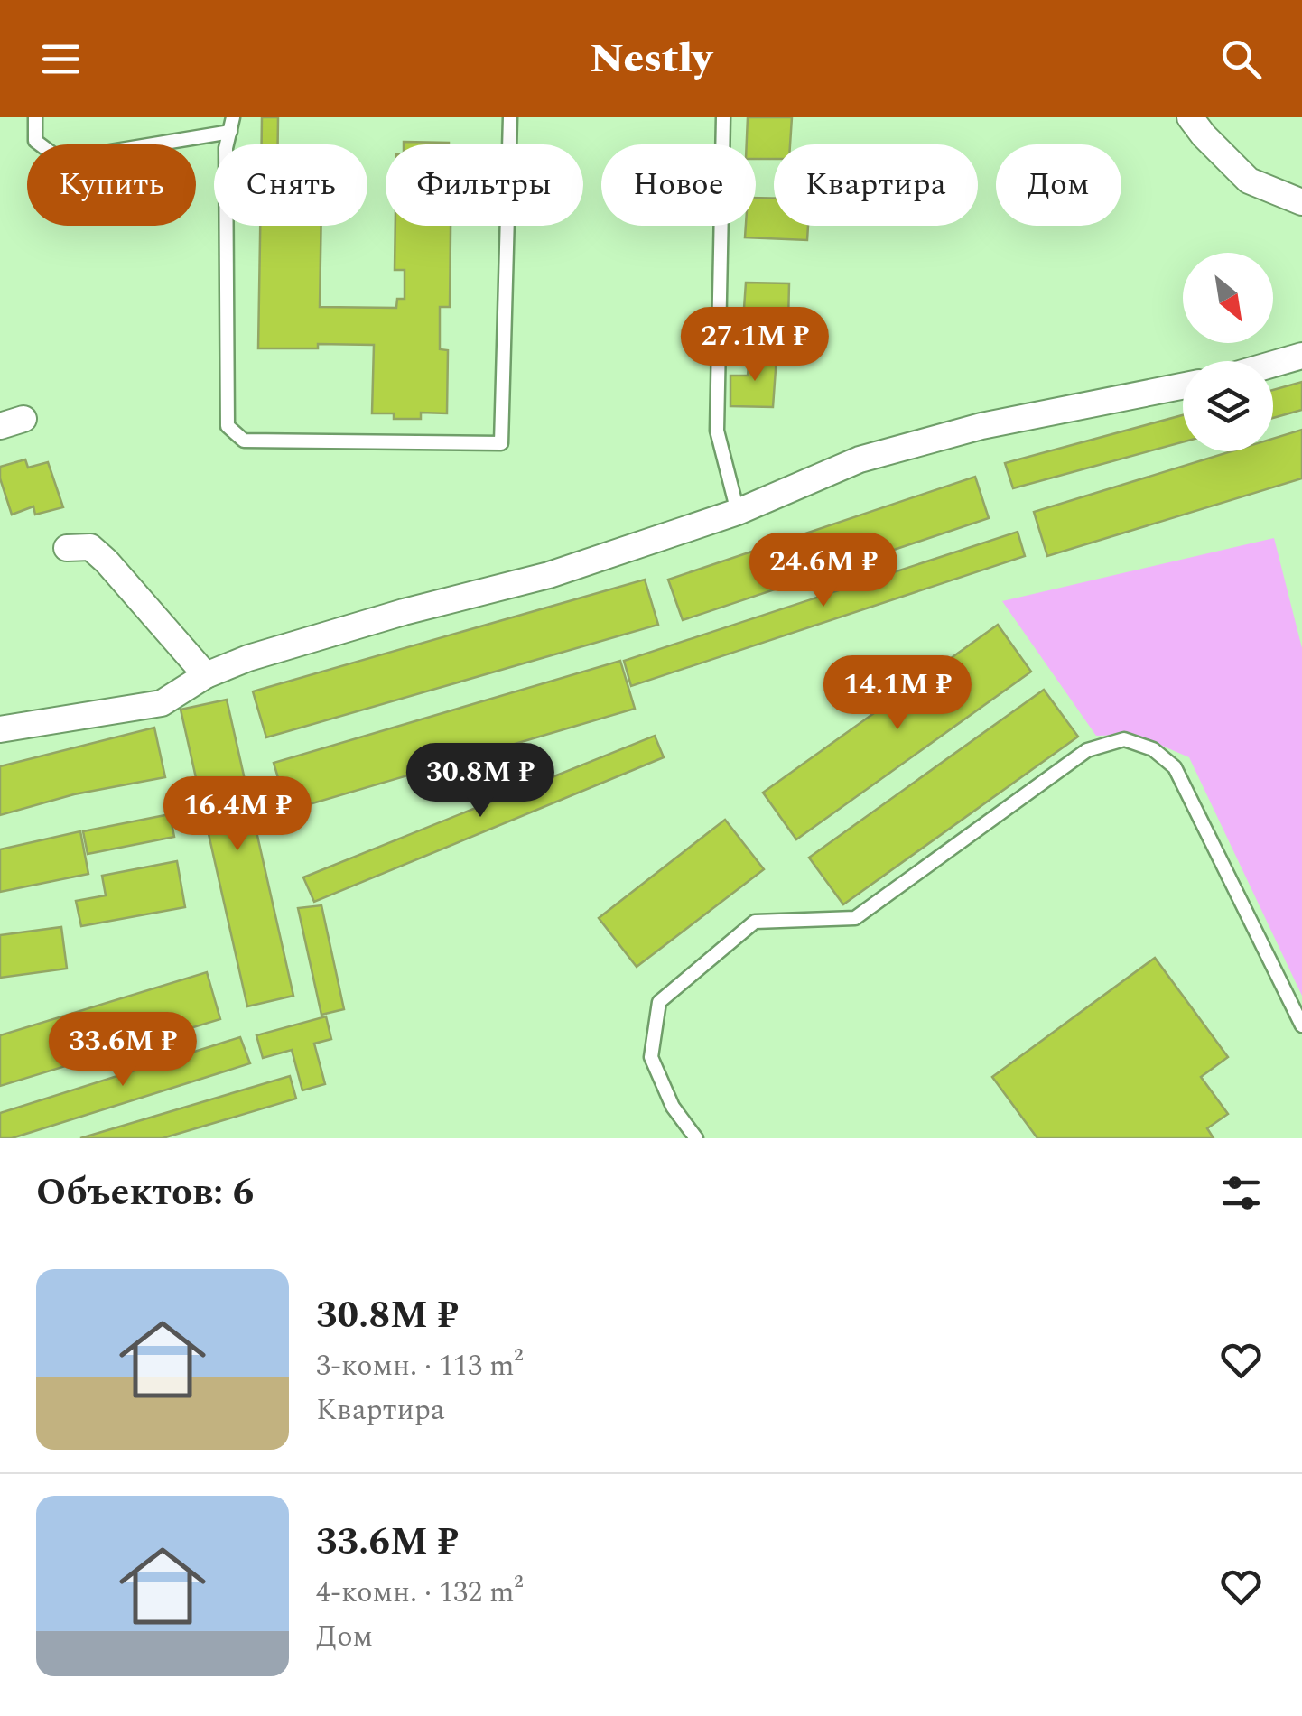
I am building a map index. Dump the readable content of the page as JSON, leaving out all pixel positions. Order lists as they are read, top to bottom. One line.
{"north":"bottom right","page":{"header":"Nestly","chip":["Купить","Снять","Фильтры","Новое","Квартира","Дом"],"price":["27.1M ₽","24.6M ₽","14.1M ₽","30.8M ₽","16.4M ₽","33.6M ₽"],"heading":"Объектов: 6","list":[{"name":"30.8M ₽","note":"3-комн. · 113 m² · Квартира"},{"name":"33.6M ₽","note":"4-комн. · 132 m² · Дом"}]}}
